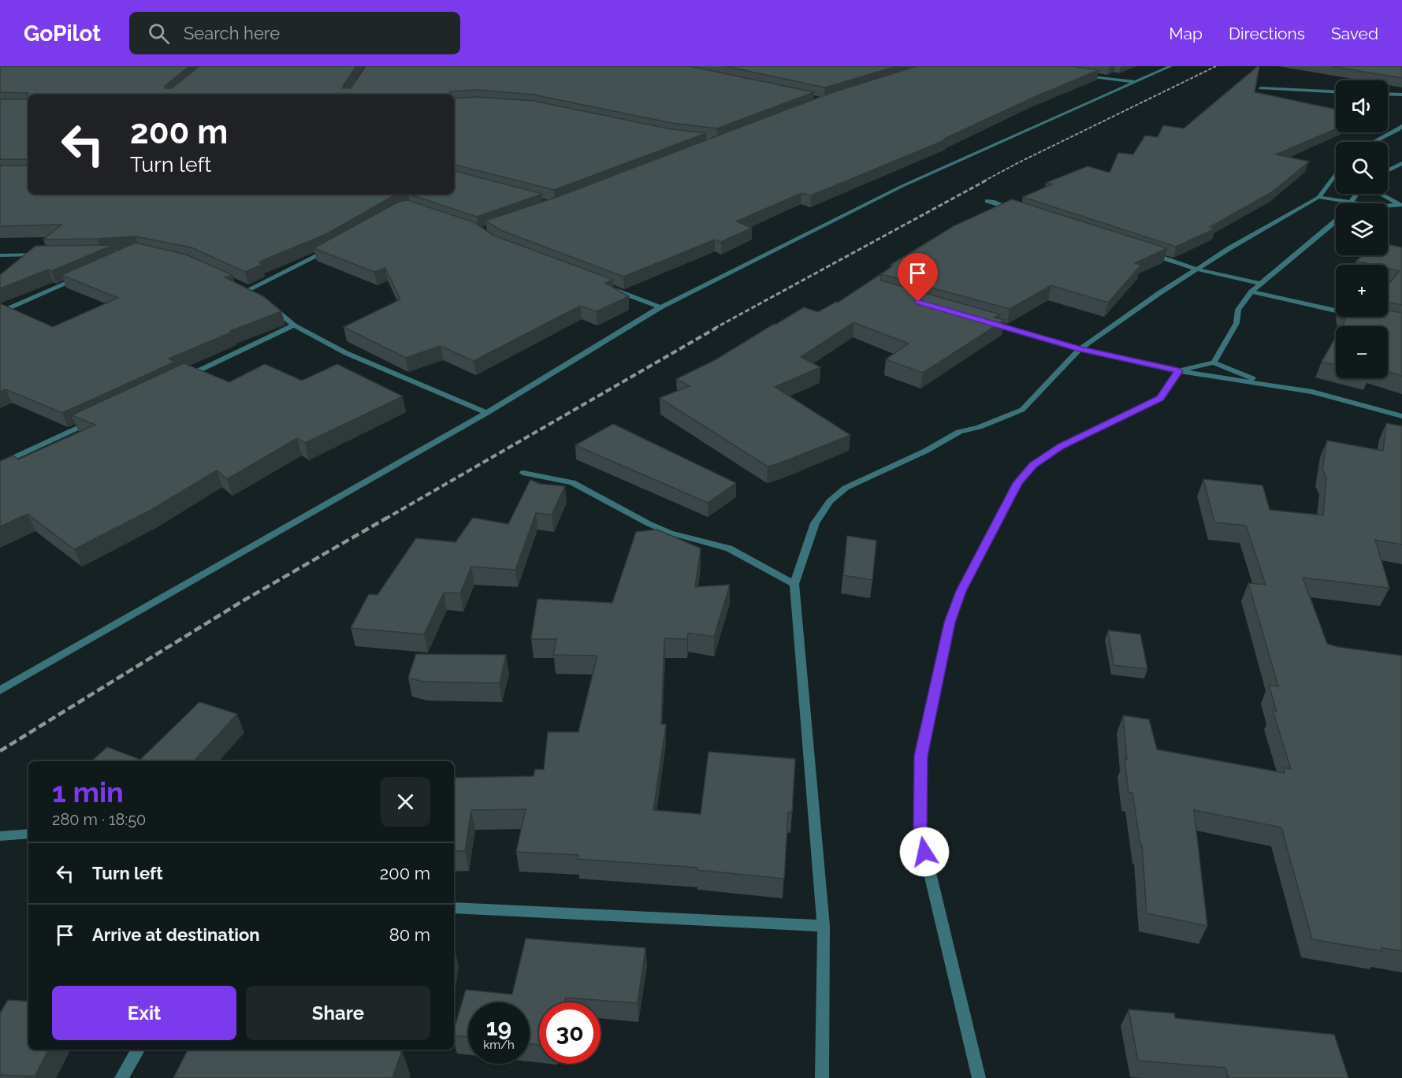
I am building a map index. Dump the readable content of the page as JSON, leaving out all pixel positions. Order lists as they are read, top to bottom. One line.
{"page":{"header":"GoPilot","search":"Search here","nav":["Map","Directions","Saved"],"map_buttons":["+","−"],"turn":["200 m","Turn left"],"heading":["1 min","280 m · 18:50"],"list":[{"name":"Turn left","value":"200 m"},{"name":"Arrive at destination","value":"80 m"}],"buttons":["Exit","Share"],"speed":"19 km/h","limit":"30"}}
